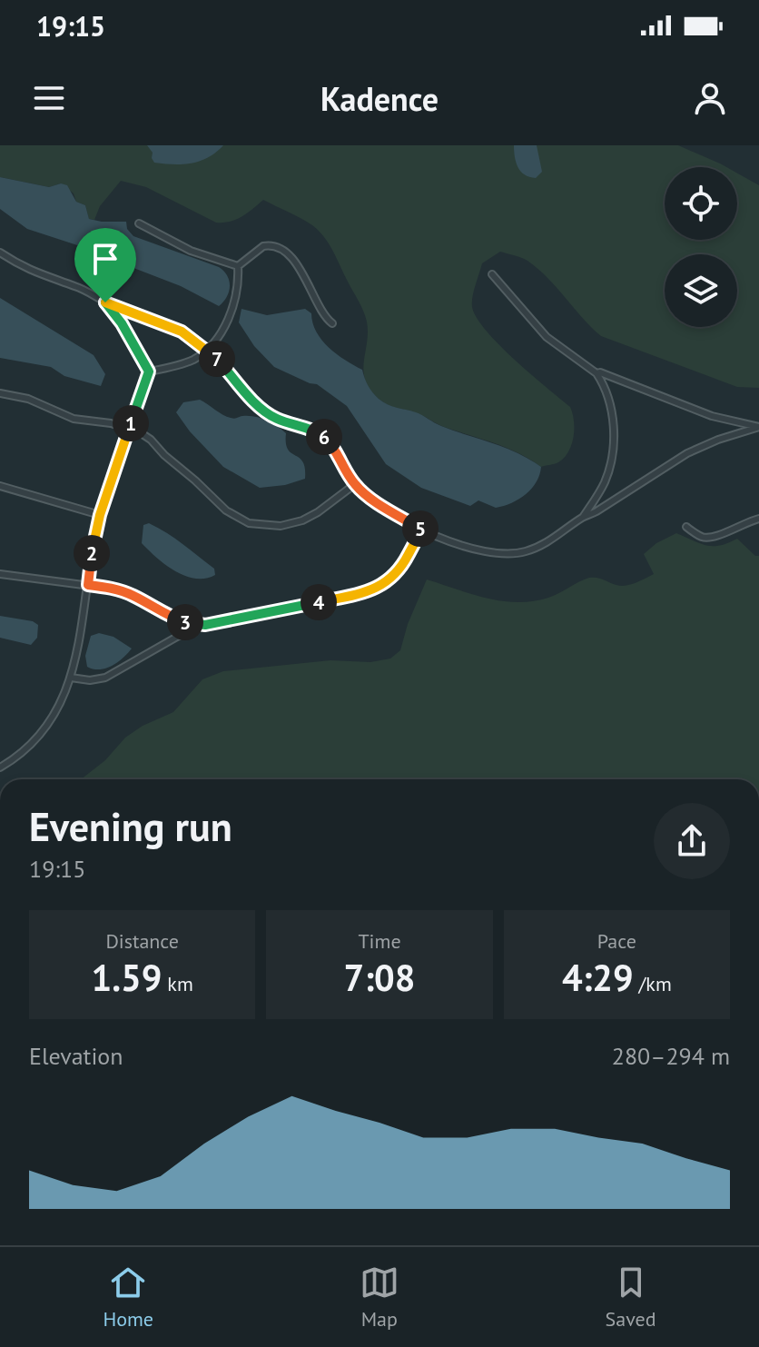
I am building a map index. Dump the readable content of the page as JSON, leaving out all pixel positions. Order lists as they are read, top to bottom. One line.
{"page":{"status":"19:15","header":"Kadence","pins":["7","1","6","5","2","4","3"],"heading":["Evening run","19:15"],"stats":[["Distance","1.59 km"],["Time","7:08"],["Pace","4:29 /km"]],"chart":["Elevation","280–294 m"],"tabs":["Home","Map","Saved"]}}
